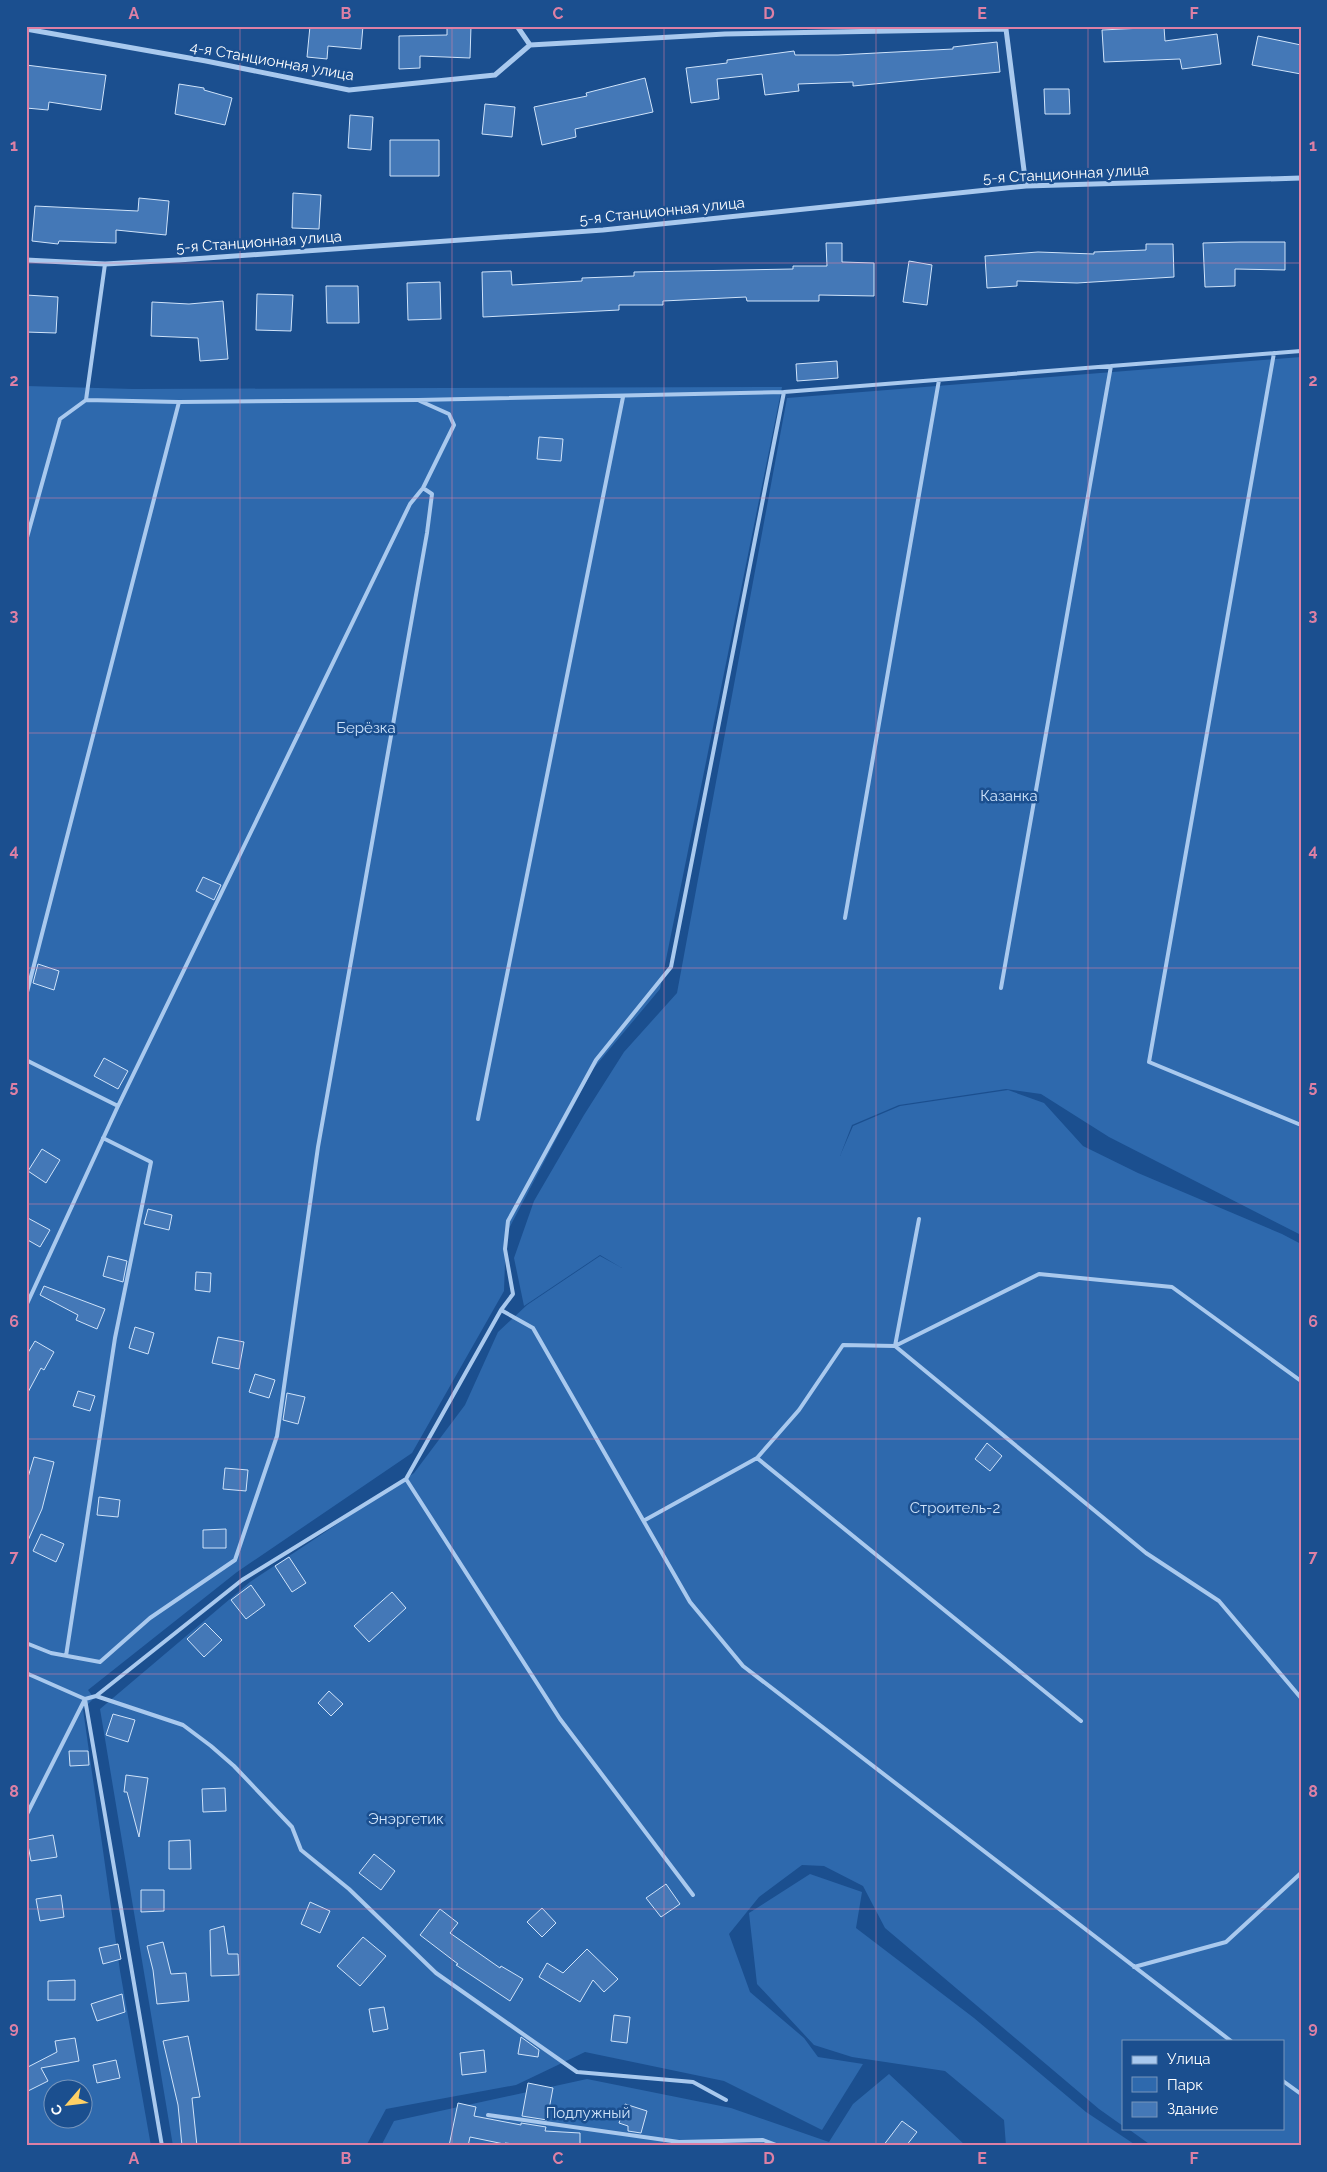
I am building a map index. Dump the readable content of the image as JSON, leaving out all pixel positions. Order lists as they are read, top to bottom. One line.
{"streets":{"street":["4-я Станционная улица","5-я Станционная улица"]},"parks":["Берёзка","Казанка","Строитель-2","Энэргетик","Подлужный"],"legend":["Улица","Парк","Здание"],"north":"bottom left","grid":{"columns":["A","B","C","D","E","F"],"rows":["1","2","3","4","5","6","7","8","9"]}}
